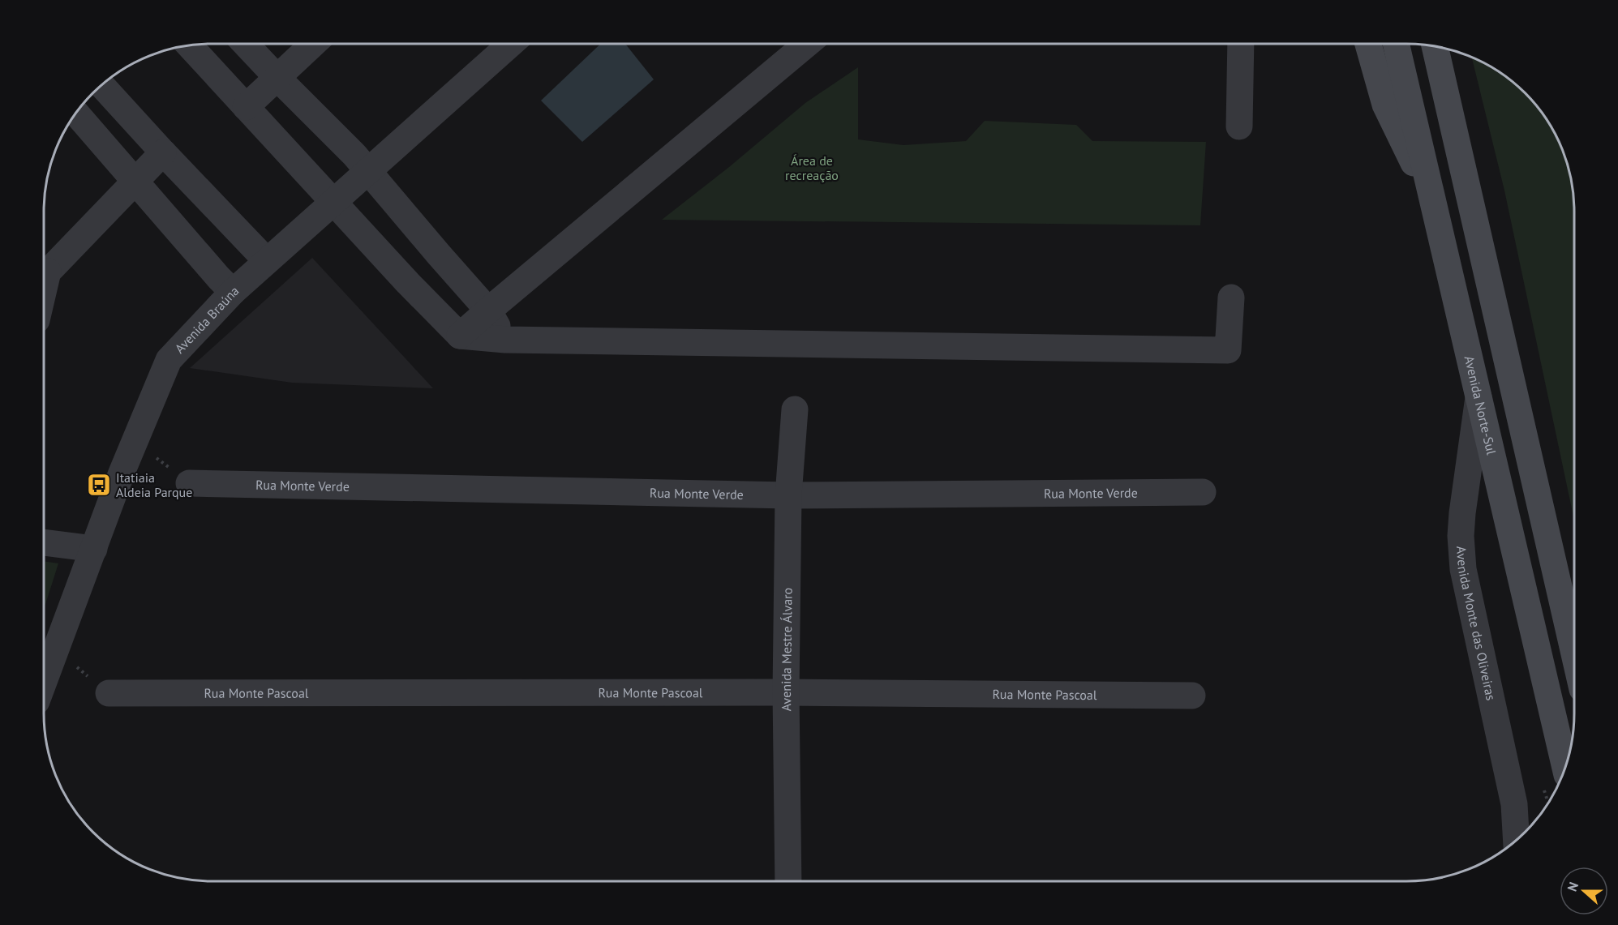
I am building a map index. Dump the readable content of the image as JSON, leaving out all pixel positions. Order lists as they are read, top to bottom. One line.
{"streets":{"main road":["Avenida Norte-Sul"],"street":["Avenida Braúna","Rua Monte Verde","Avenida Monte das Oliveiras","Avenida Mestre Álvaro","Rua Monte Pascoal"]},"crossings":[["Avenida Norte-Sul","Avenida Monte das Oliveiras"],["Rua Monte Verde","Avenida Mestre Álvaro"],["Avenida Mestre Álvaro","Rua Monte Pascoal"]],"parks":["Área de recreação"],"places":{"bus stop":["Itatiaia Aldeia Parque"]},"north":"left"}
